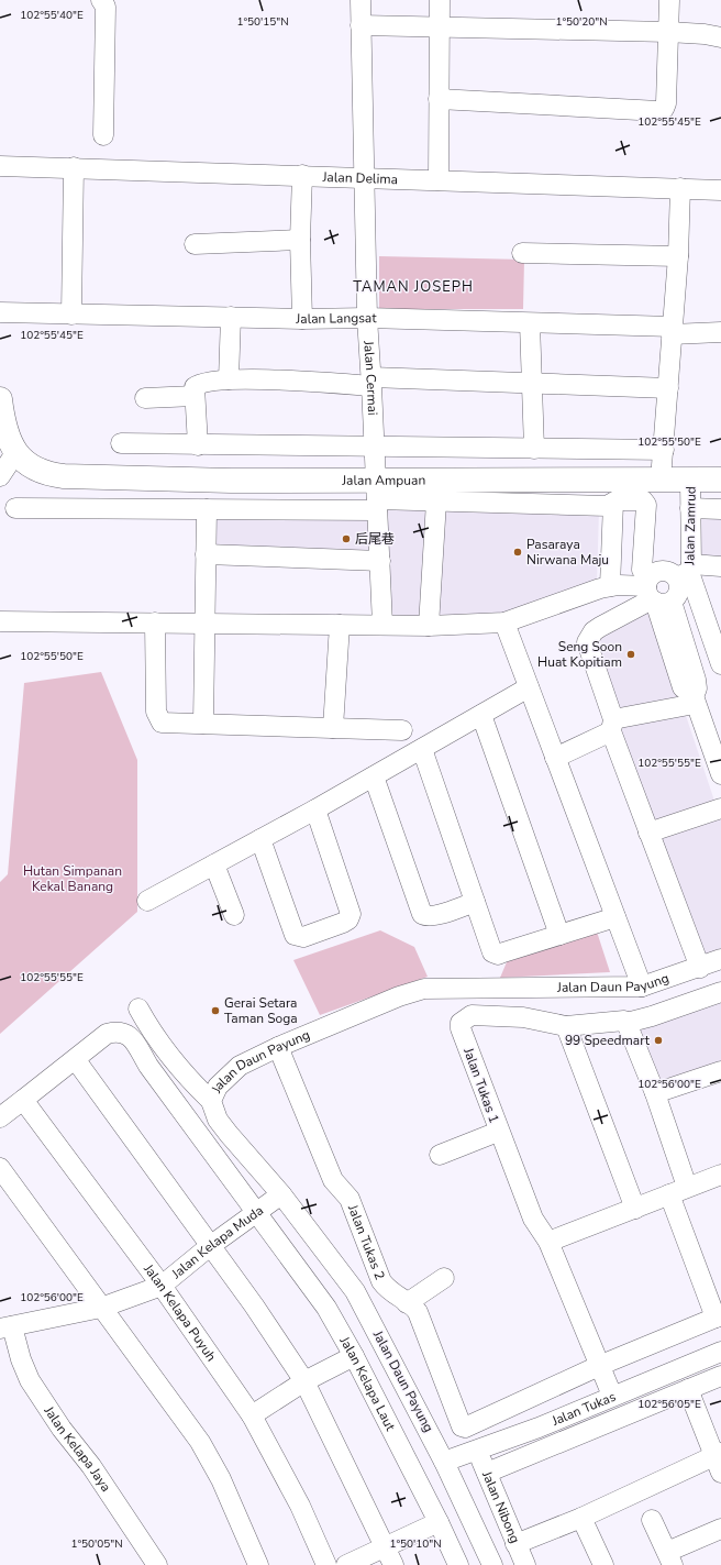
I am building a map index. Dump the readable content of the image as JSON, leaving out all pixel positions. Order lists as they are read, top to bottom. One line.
{"streets":{"main road":["Jalan Ampuan"],"street":["Jalan Delima","Jalan Langsat","Jalan Cermai","Jalan Zamrud","Jalan Daun Payung","Jalan Tukas 1","Jalan Tukas 2","Jalan Kelapa Muda","Jalan Kelapa Puyuh","Jalan Kelapa Laut","Jalan Tukas","Jalan Kelapa Jaya","Jalan Nibong"]},"crossings":[["Jalan Delima","Jalan Cermai"],["Jalan Langsat","Jalan Cermai"],["Jalan Cermai","Jalan Ampuan"],["Jalan Ampuan","Jalan Zamrud"],["Jalan Daun Payung","Jalan Tukas 2"],["Jalan Daun Payung","Jalan Kelapa Muda"],["Jalan Daun Payung","Jalan Tukas"],["Jalan Tukas 1","Jalan Tukas 2"],["Jalan Tukas 1","Jalan Tukas"],["Jalan Kelapa Muda","Jalan Kelapa Puyuh"],["Jalan Kelapa Muda","Jalan Kelapa Laut"],["Jalan Kelapa Muda","Jalan Kelapa Jaya"],["Jalan Kelapa Puyuh","Jalan Kelapa Laut"],["Jalan Tukas","Jalan Nibong"]],"districts":["TAMAN JOSEPH"],"parks":["Hutan Simpanan Kekal Banang"],"places":["后尾巷","Pasaraya Nirwana Maju","Seng Soon Huat Kopitiam","Gerai Setara Taman Soga","99 Speedmart"],"coordinates":["102°55'40\"E","1°50'15\"N","1°50'20\"N","102°55'45\"E","102°55'50\"E","102°55'55\"E","102°56'00\"E","102°56'05\"E","1°50'05\"N","1°50'10\"N"]}
